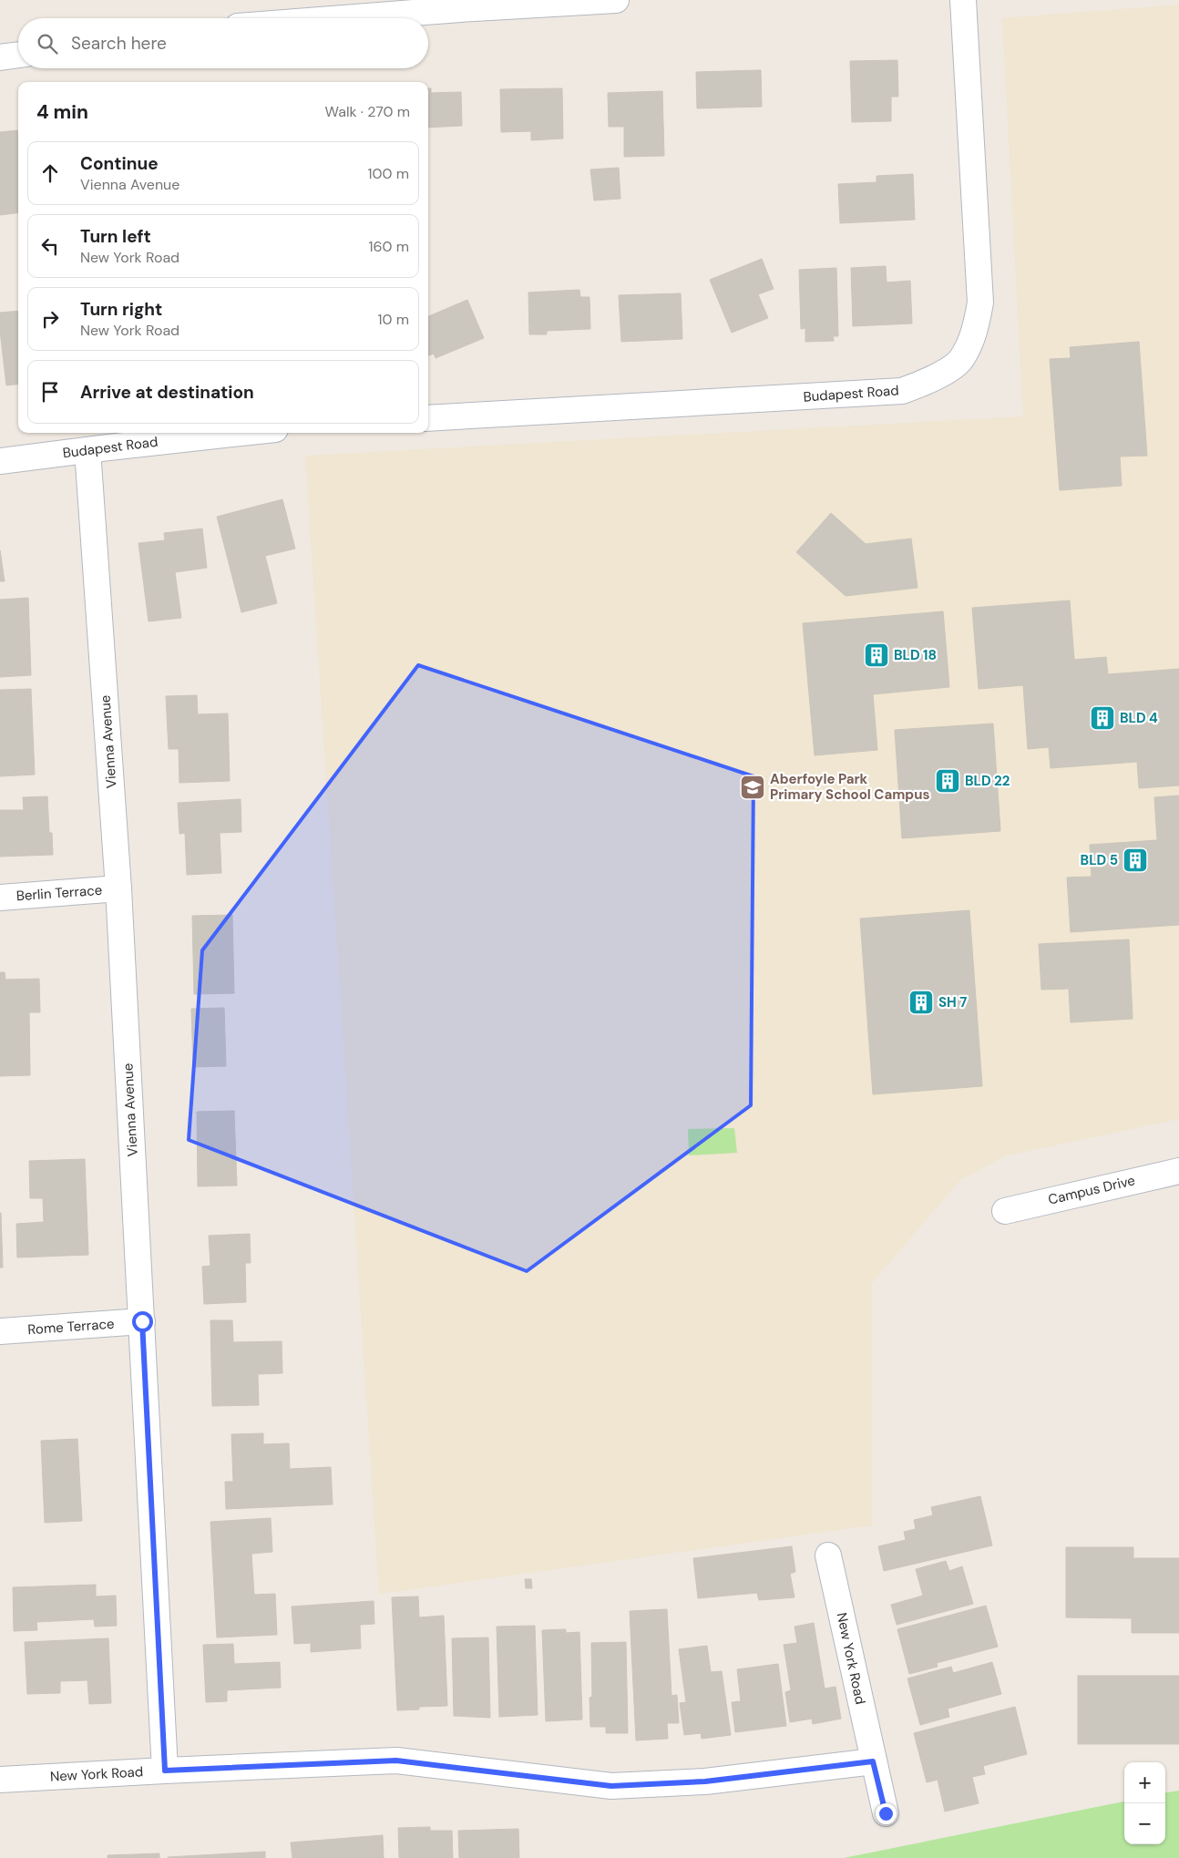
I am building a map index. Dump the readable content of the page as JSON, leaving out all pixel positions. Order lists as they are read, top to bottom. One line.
{"streets":{"street":["Budapest Road","Vienna Avenue","Berlin Terrace","Campus Drive","Rome Terrace","New York Road"]},"crossings":[["Budapest Road","Vienna Avenue"],["Vienna Avenue","Berlin Terrace"],["Vienna Avenue","Rome Terrace"],["Vienna Avenue","New York Road"]],"places":{"building":["BLD 18","BLD 4","BLD 22","BLD 5","SH 7"],"school or university":["Aberfoyle Park Primary School Campus"]},"page":{"search":"Search here","heading":["4 min","Walk · 270 m"],"list":[["Continue","Vienna Avenue","100 m"],["Turn left","New York Road","160 m"],["Turn right","New York Road","10 m"],"Arrive at destination"],"map_buttons":["+","−"]}}
